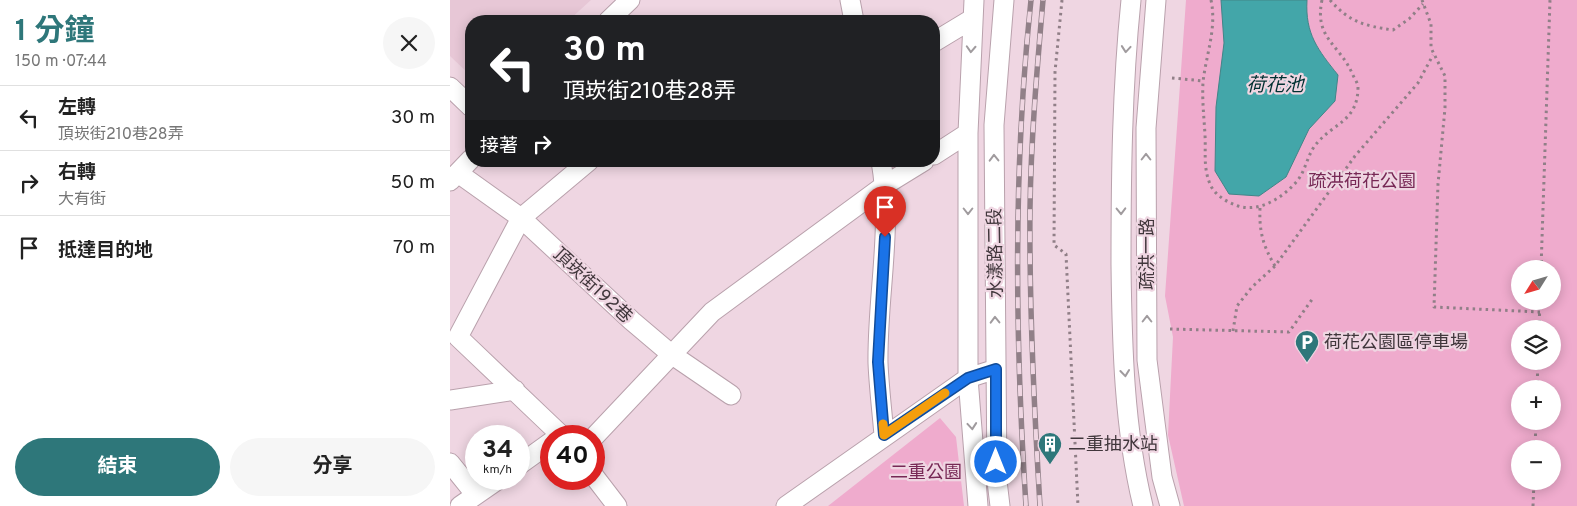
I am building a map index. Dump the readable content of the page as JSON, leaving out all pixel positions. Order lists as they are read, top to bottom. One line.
{"streets":{"street":["水漾路二段","疏洪一路","頂崁街192巷"]},"water":["荷花池"],"parks":["疏洪荷花公園","二重公園"],"places":{"parking":["荷花公園區停車場"],"building":["二重抽水站"]},"north":"bottom left","page":{"heading":["1 分鐘","150 m · 07:44"],"turn":["30 m","頂崁街210巷28弄"],"list":[{"name":"左轉","note":"頂崁街210巷28弄","value":"30 m"},{"name":"右轉","note":"大有街","value":"50 m"},{"name":"抵達目的地","value":"70 m"}],"then":"接著","map_buttons":["+","−"],"speed":"34 km/h","limit":"40","buttons":["結束","分享"]}}
